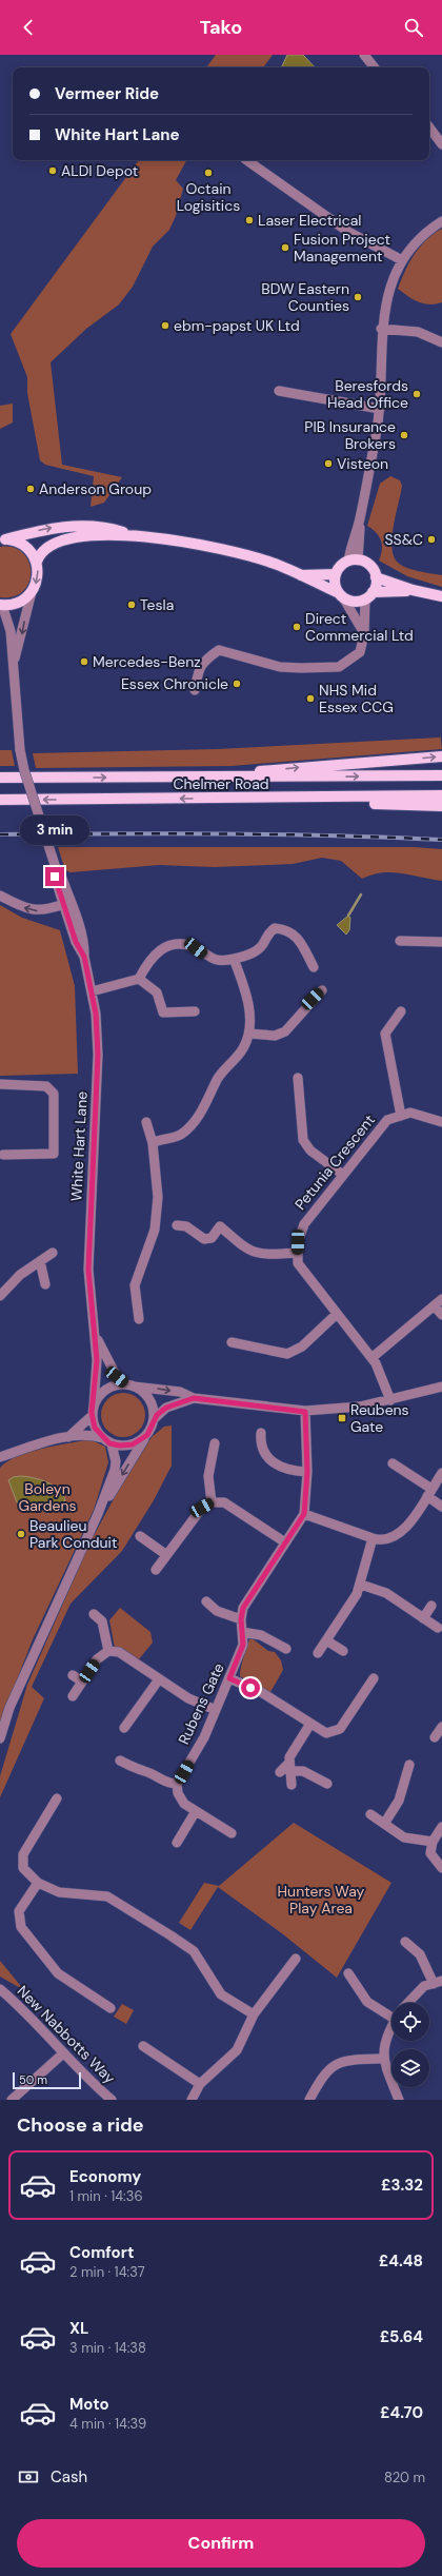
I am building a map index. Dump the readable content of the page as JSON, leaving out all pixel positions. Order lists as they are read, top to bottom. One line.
{"streets":{"main road":["Chelmer Road"],"street":["White Hart Lane","Petunia Crescent","Rubens Gate","New Nabbotts Way"]},"parks":["Boleyn Gardens","Hunters Way Play Area"],"places":{"other":["ALDI Depot","Octain Logisitics","Laser Electrical","Fusion Project Management","BDW Eastern Counties","ebm-papst UK Ltd","Beresfords Head Office","PIB Insurance Brokers","Visteon","Anderson Group","SS&C","Tesla","Direct Commercial Ltd","Mercedes-Benz","Essex Chronicle","NHS Mid Essex CCG","Beaulieu Park Conduit"],"transit":["Reubens Gate"]},"scale_bar":"50 m","page":{"header":"Tako","banner":["Vermeer Ride","White Hart Lane"],"bubble":"3 min","scale":"50 m","heading":"Choose a ride","list":[{"name":"Economy","note":"1 min · 14:36","value":"£3.32"},{"name":"Comfort","note":"2 min · 14:37","value":"£4.48"},{"name":"XL","note":"3 min · 14:38","value":"£5.64"},{"name":"Moto","note":"4 min · 14:39","value":"£4.70"}],"pay":["Cash","820 m"],"buttons":"Confirm"}}
